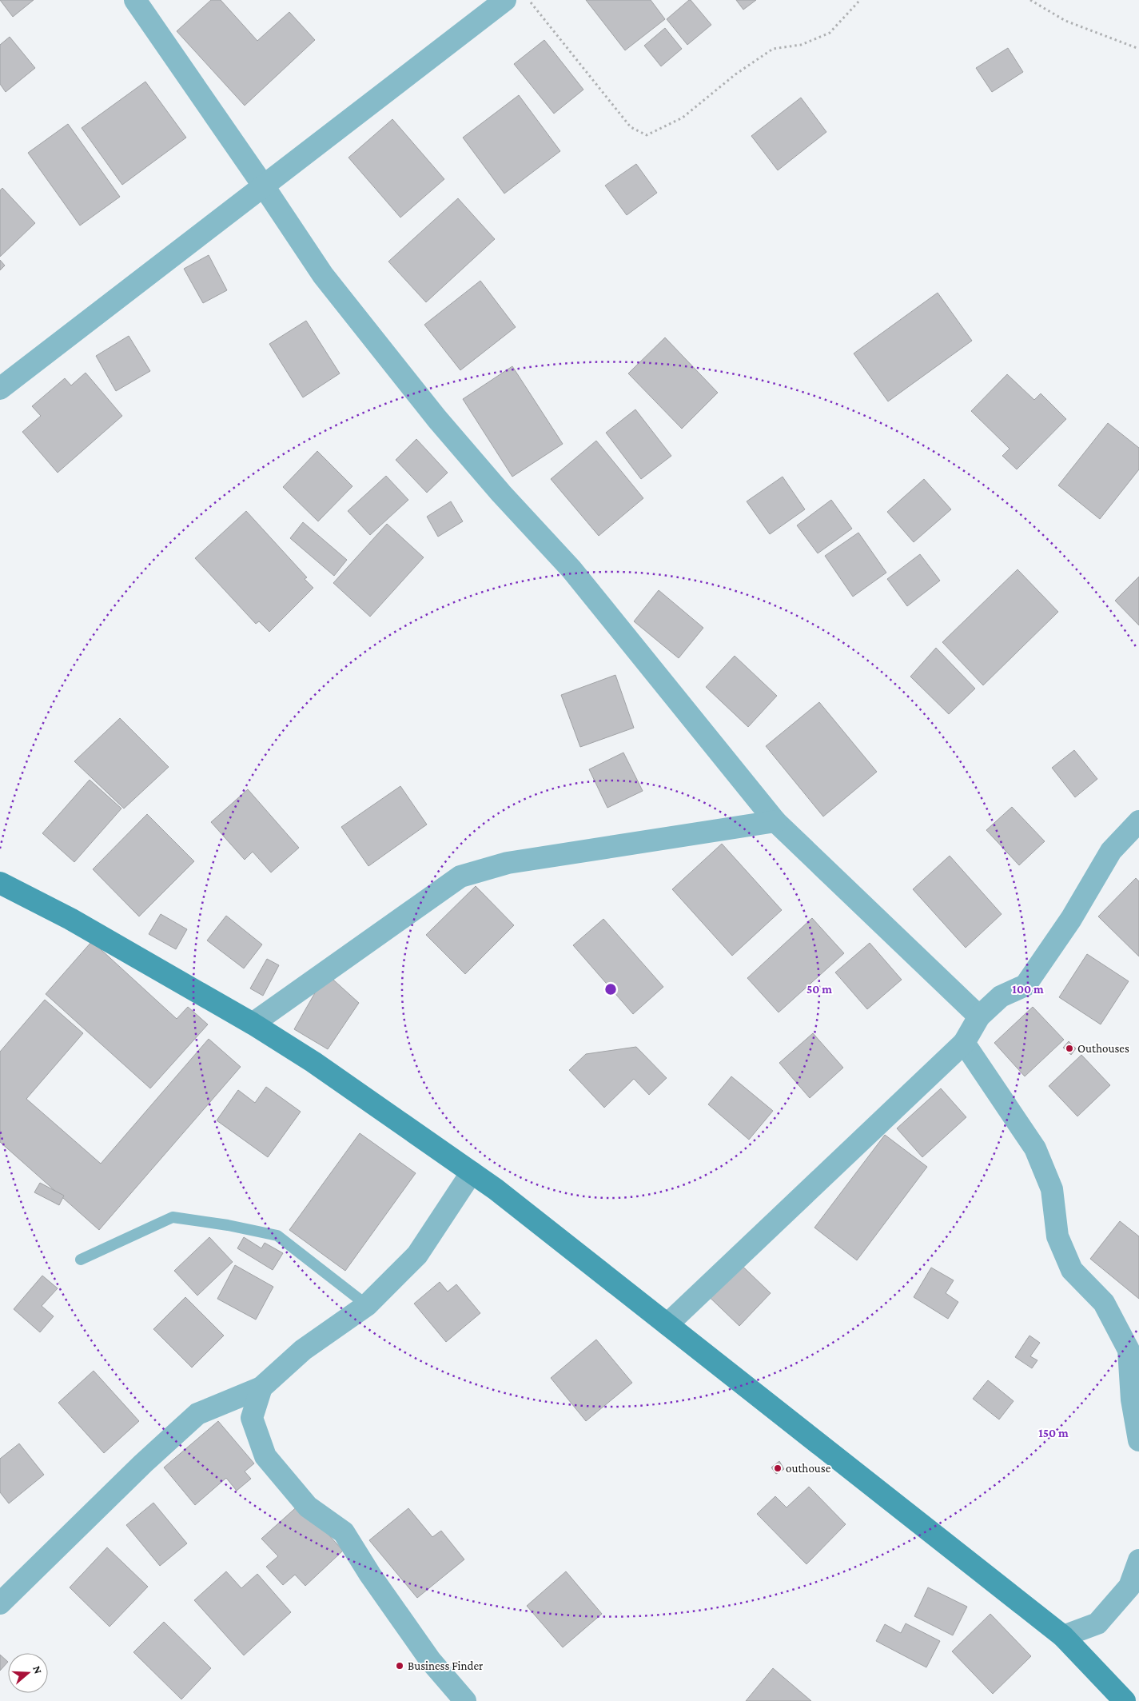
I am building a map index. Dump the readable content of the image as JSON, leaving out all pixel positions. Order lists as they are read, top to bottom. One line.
{"places":["Outhouses","outhouse","Business Finder"],"north":"right","rings":["50 m","100 m","150 m"]}
